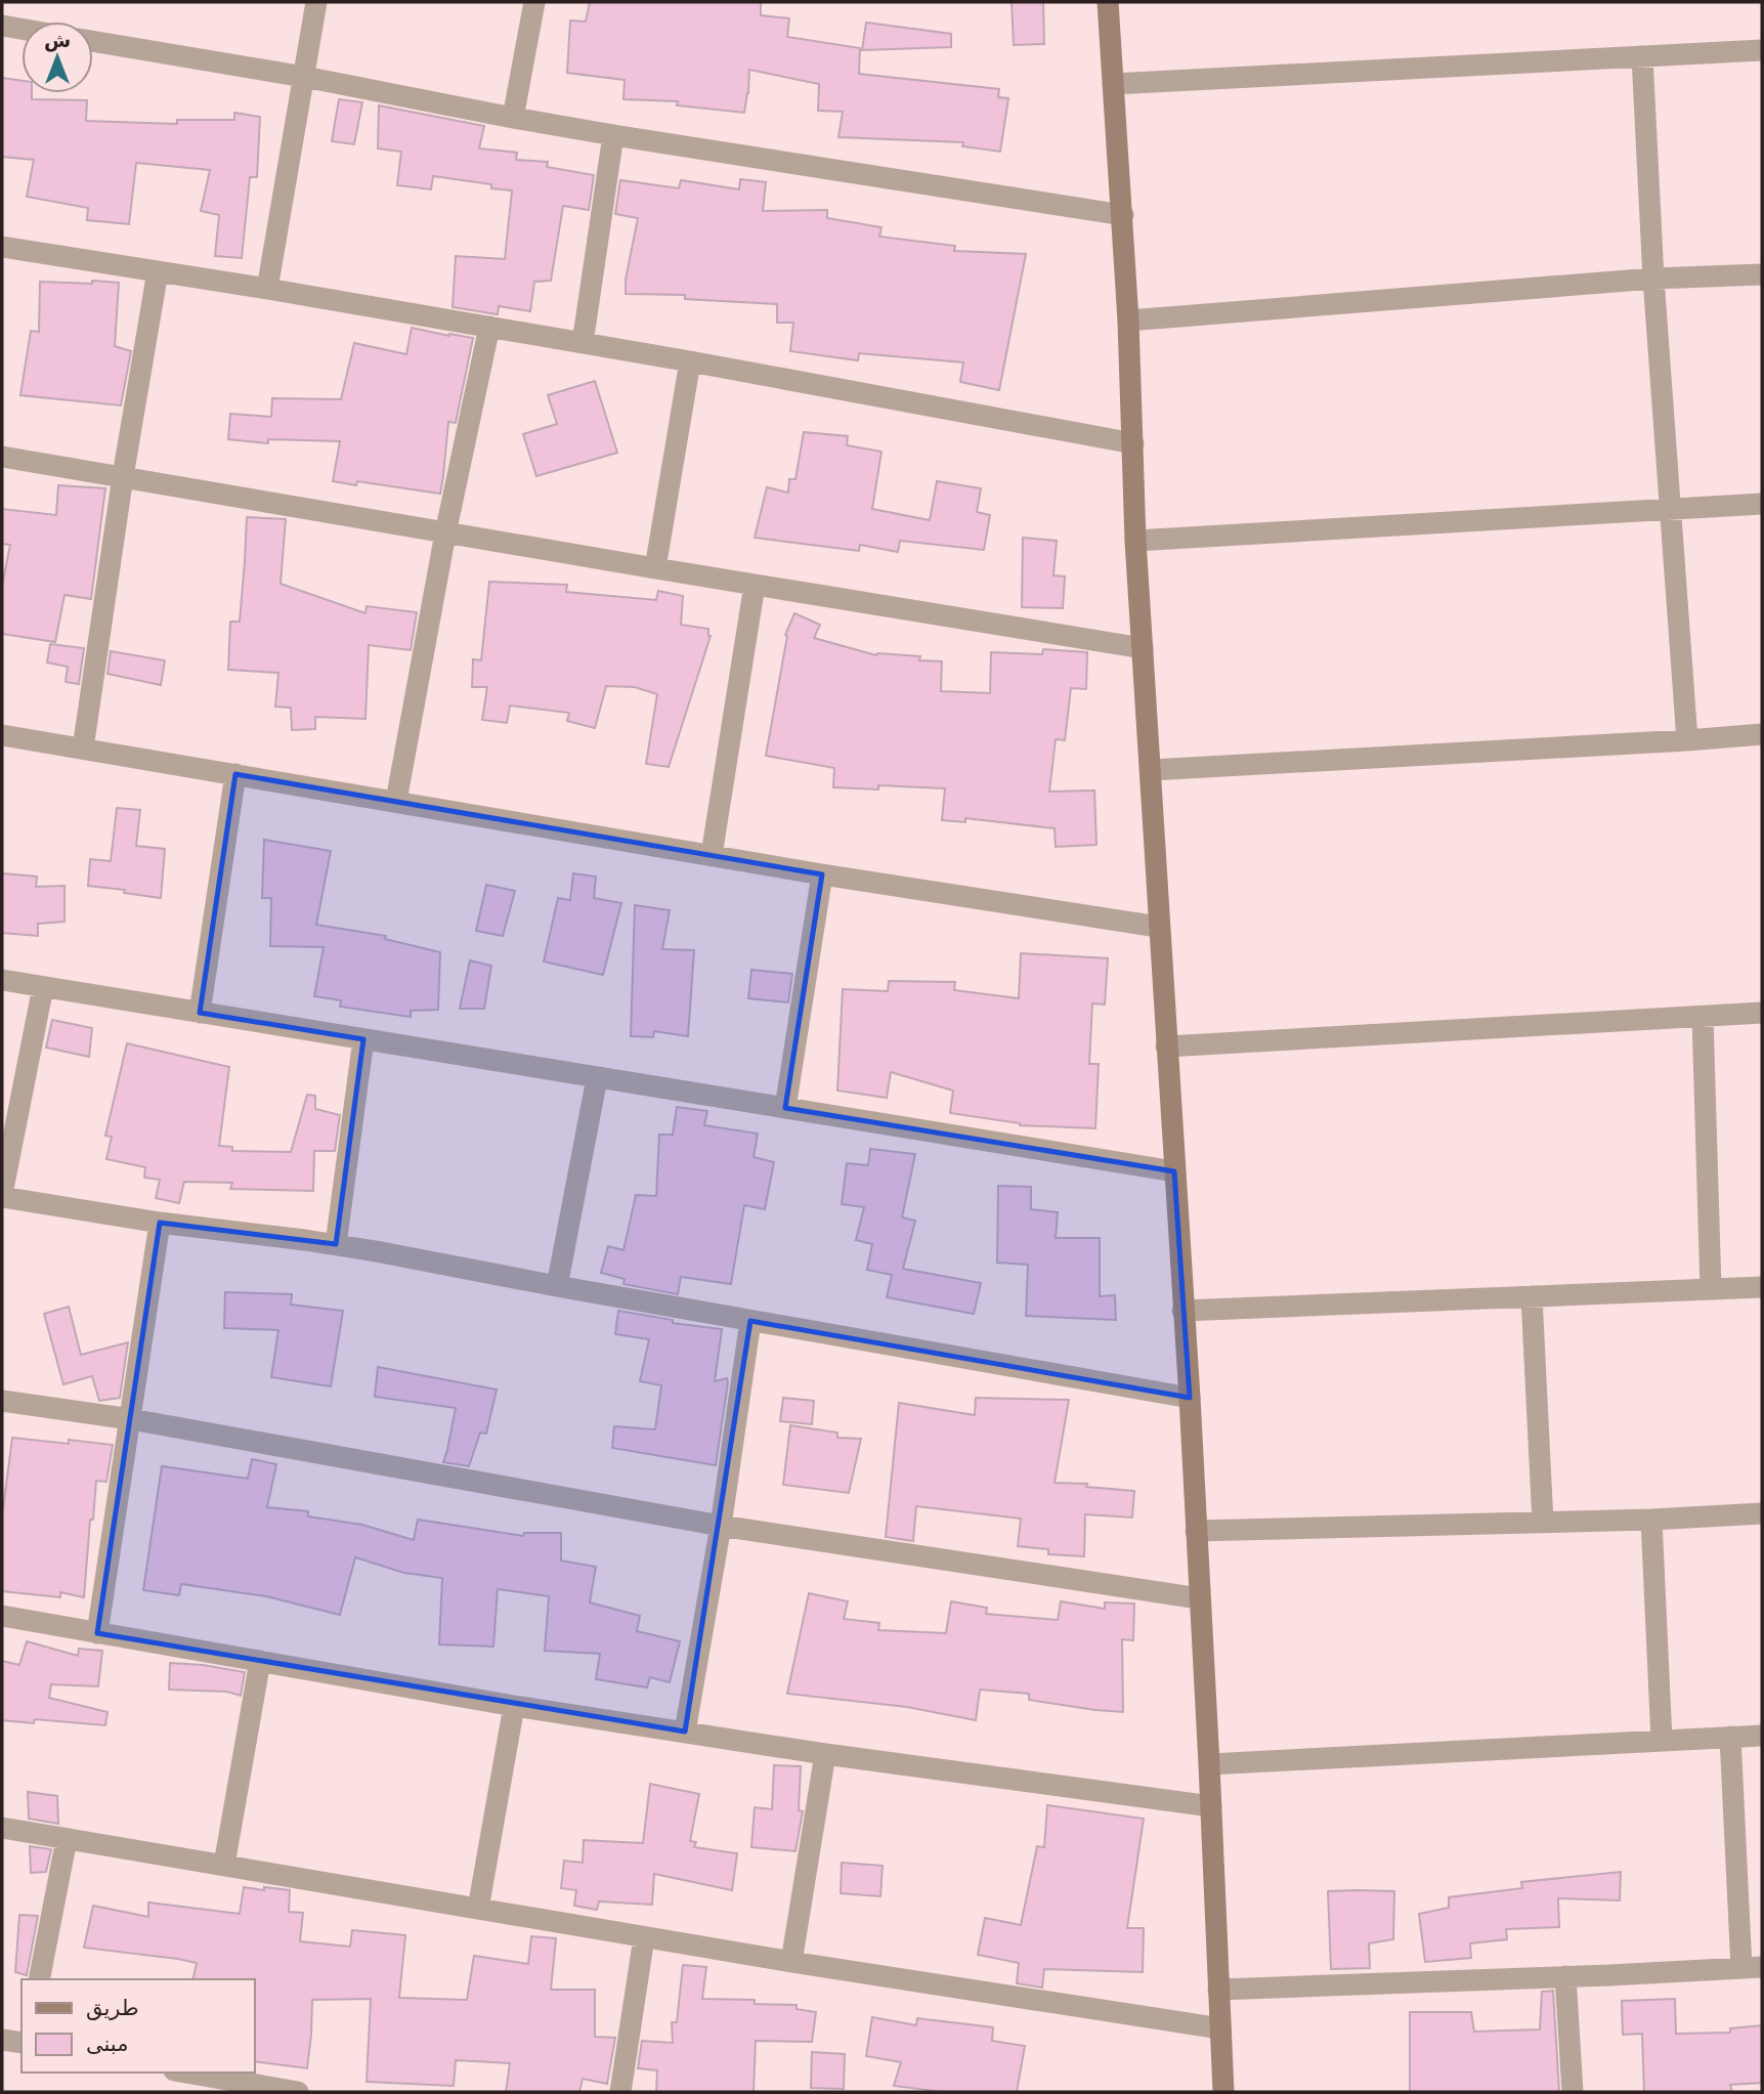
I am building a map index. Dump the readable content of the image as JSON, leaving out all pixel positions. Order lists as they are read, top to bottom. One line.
{"legend":["طريق","مبنى"],"north":"top"}
